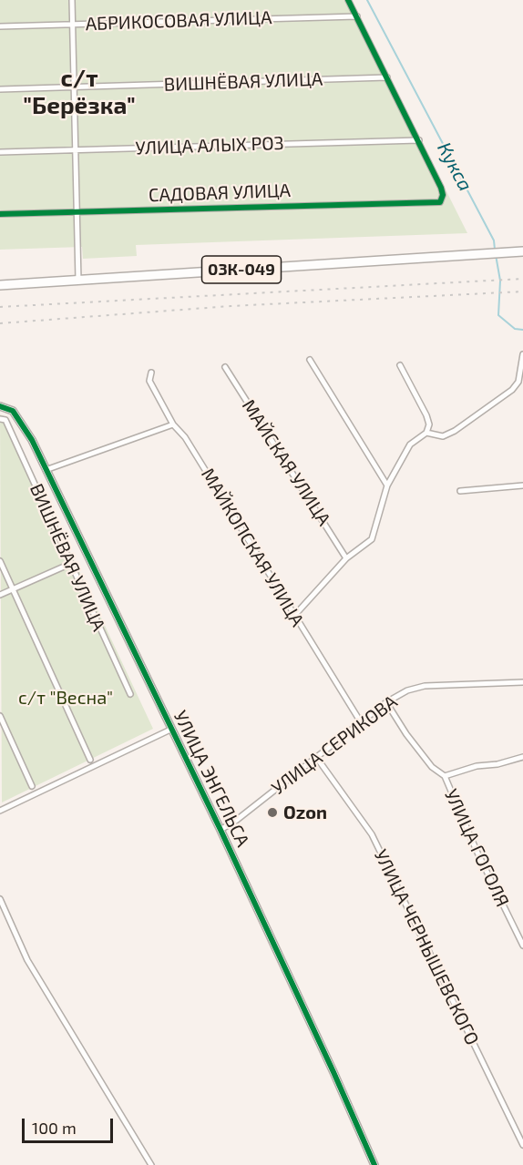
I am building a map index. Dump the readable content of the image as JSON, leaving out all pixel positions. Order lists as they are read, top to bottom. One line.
{"streets":{"main road":["03К-049"],"street":["АБРИКОСОВАЯ УЛИЦА","ВИШНЁВАЯ УЛИЦА","УЛИЦА АЛЫХ РОЗ","САДОВАЯ УЛИЦА","МАЙСКАЯ УЛИЦА","МАЙКОПСКАЯ УЛИЦА","УЛИЦА СЕРИКОВА","УЛИЦА ЭНГЕЛЬСА","УЛИЦА ГОГОЛЯ","УЛИЦА ЧЕРНЫШЕВСКОГО"]},"crossings":[["УЛИЦА АЛЫХ РОЗ","САДОВАЯ УЛИЦА"],["МАЙКОПСКАЯ УЛИЦА","УЛИЦА СЕРИКОВА"],["УЛИЦА СЕРИКОВА","УЛИЦА ЭНГЕЛЬСА"],["УЛИЦА СЕРИКОВА","УЛИЦА ГОГОЛЯ"],["УЛИЦА СЕРИКОВА","УЛИЦА ЧЕРНЫШЕВСКОГО"]],"districts":["с/т \"Берёзка\""],"water":["Кукса"],"parks":["с/т \"Весна\""],"places":["Ozon"],"scale_bar":"100 m"}
